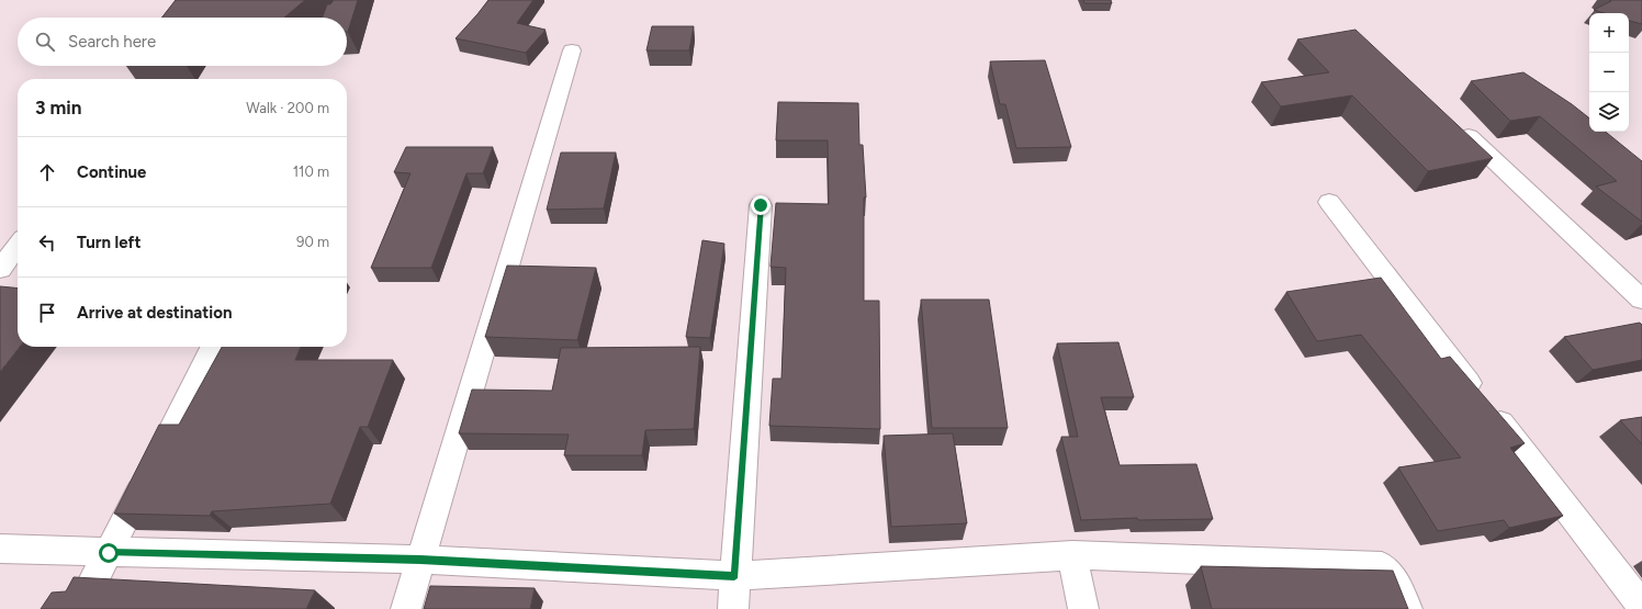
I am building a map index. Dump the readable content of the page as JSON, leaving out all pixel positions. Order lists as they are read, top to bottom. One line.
{"page":{"map_buttons":["+","−"],"search":"Search here","heading":["3 min","Walk · 200 m"],"list":[["Continue","110 m"],["Turn left","90 m"],"Arrive at destination"]}}
